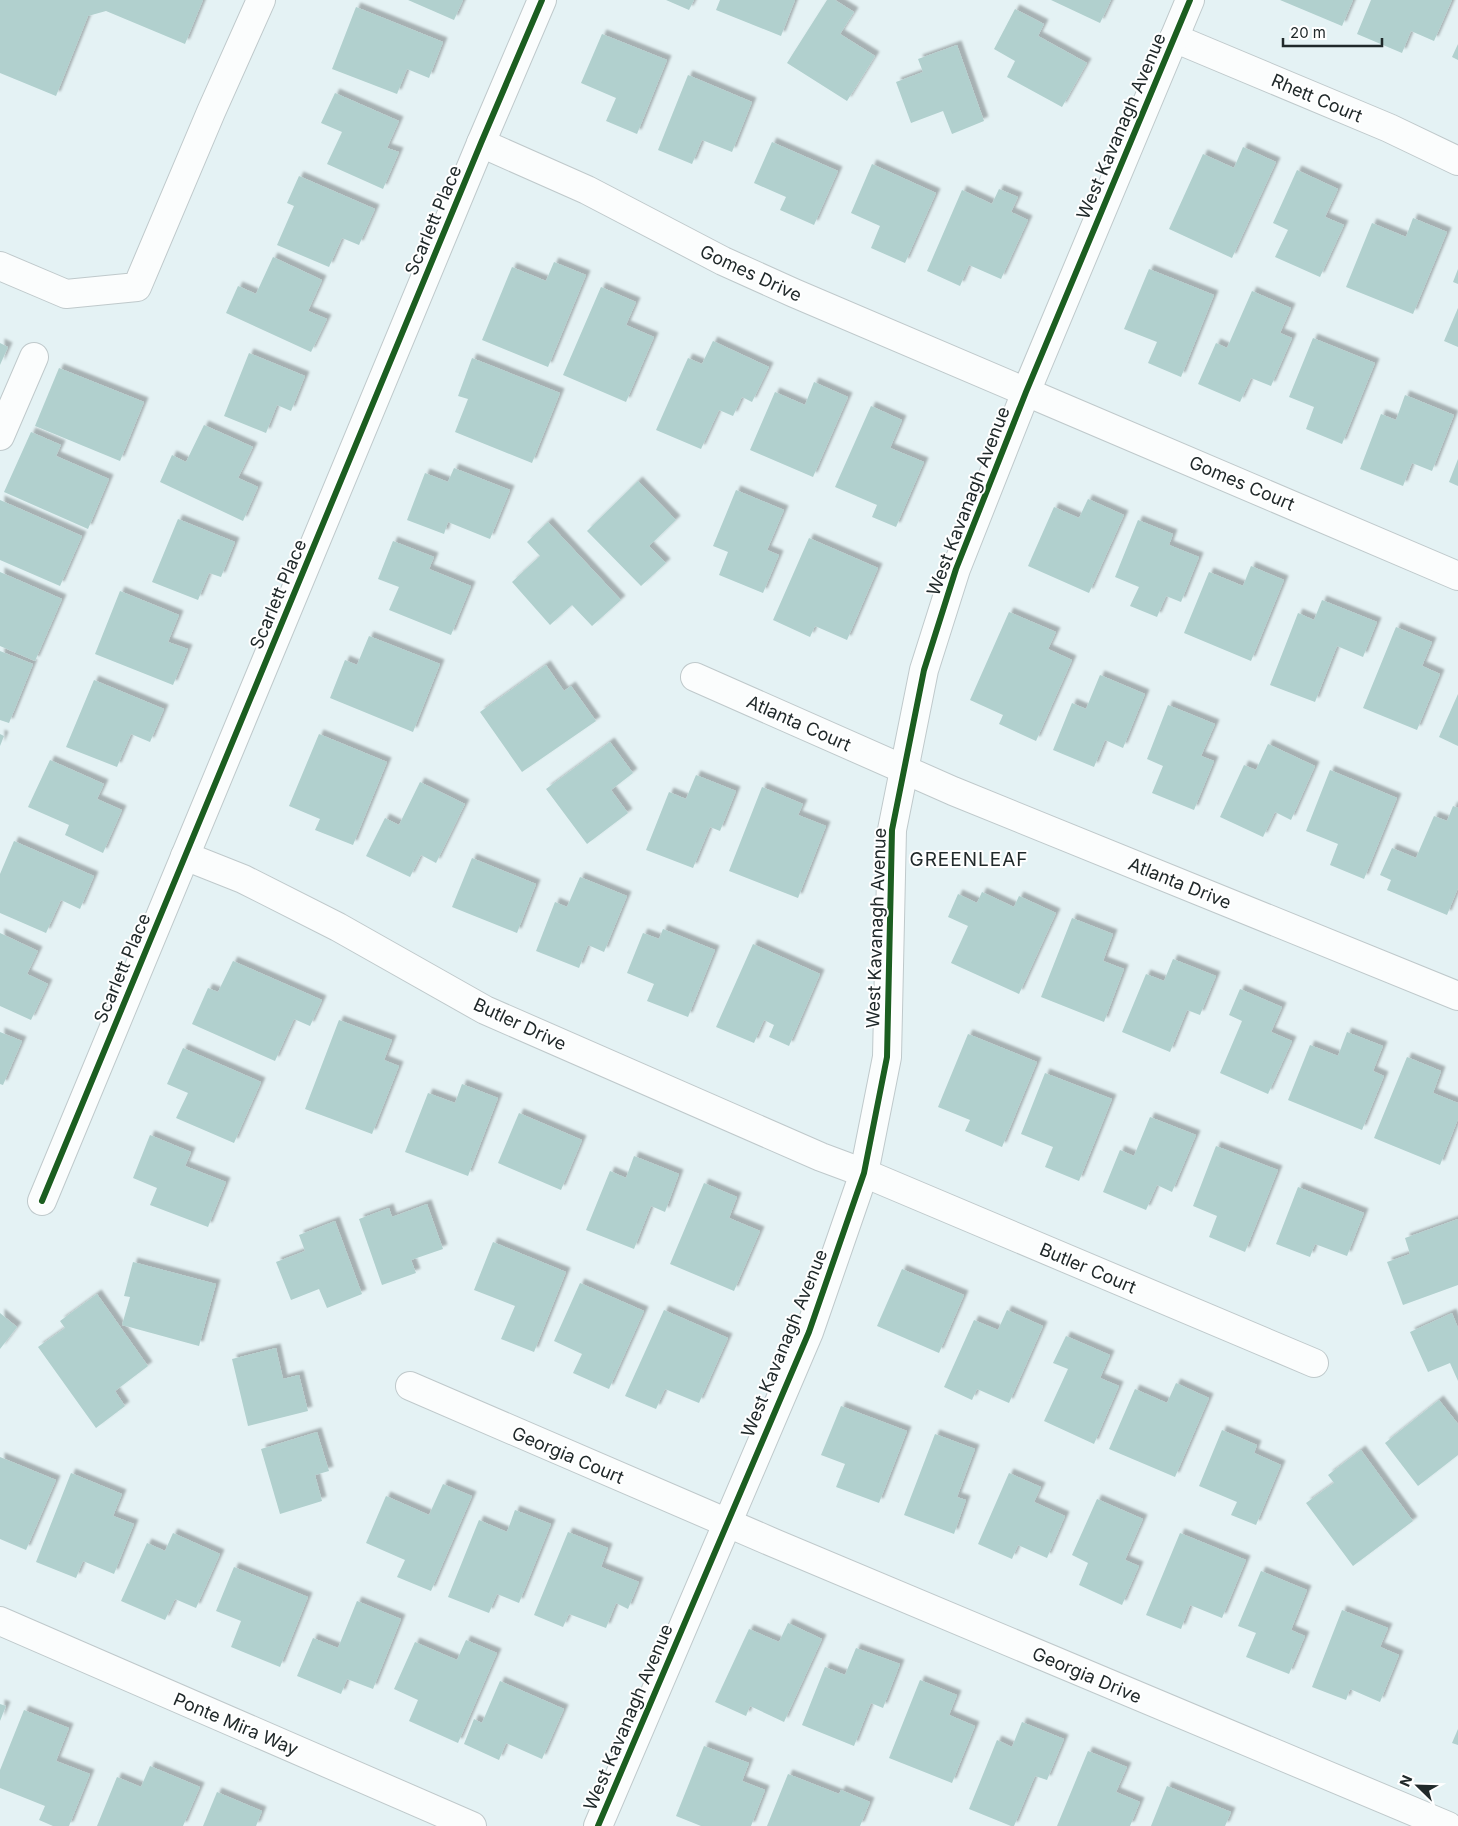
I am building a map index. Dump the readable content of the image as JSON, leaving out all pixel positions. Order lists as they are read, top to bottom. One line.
{"streets":{"street":["Rhett Court","West Kavanagh Avenue","Scarlett Place","Gomes Drive","Gomes Court","Atlanta Court","Atlanta Drive","Butler Drive","Butler Court","Georgia Court","Georgia Drive","Ponte Mira Way"]},"crossings":[["Rhett Court","West Kavanagh Avenue"],["West Kavanagh Avenue","Gomes Drive"],["West Kavanagh Avenue","Gomes Court"],["West Kavanagh Avenue","Atlanta Court"],["West Kavanagh Avenue","Atlanta Drive"],["West Kavanagh Avenue","Butler Drive"],["West Kavanagh Avenue","Butler Court"],["West Kavanagh Avenue","Georgia Court"],["West Kavanagh Avenue","Georgia Drive"],["Scarlett Place","Gomes Drive"],["Scarlett Place","Butler Drive"],["Gomes Drive","Gomes Court"],["Atlanta Court","Atlanta Drive"],["Butler Drive","Butler Court"],["Georgia Court","Georgia Drive"]],"districts":["GREENLEAF"],"scale_bar":"20 m","north":"top left"}
